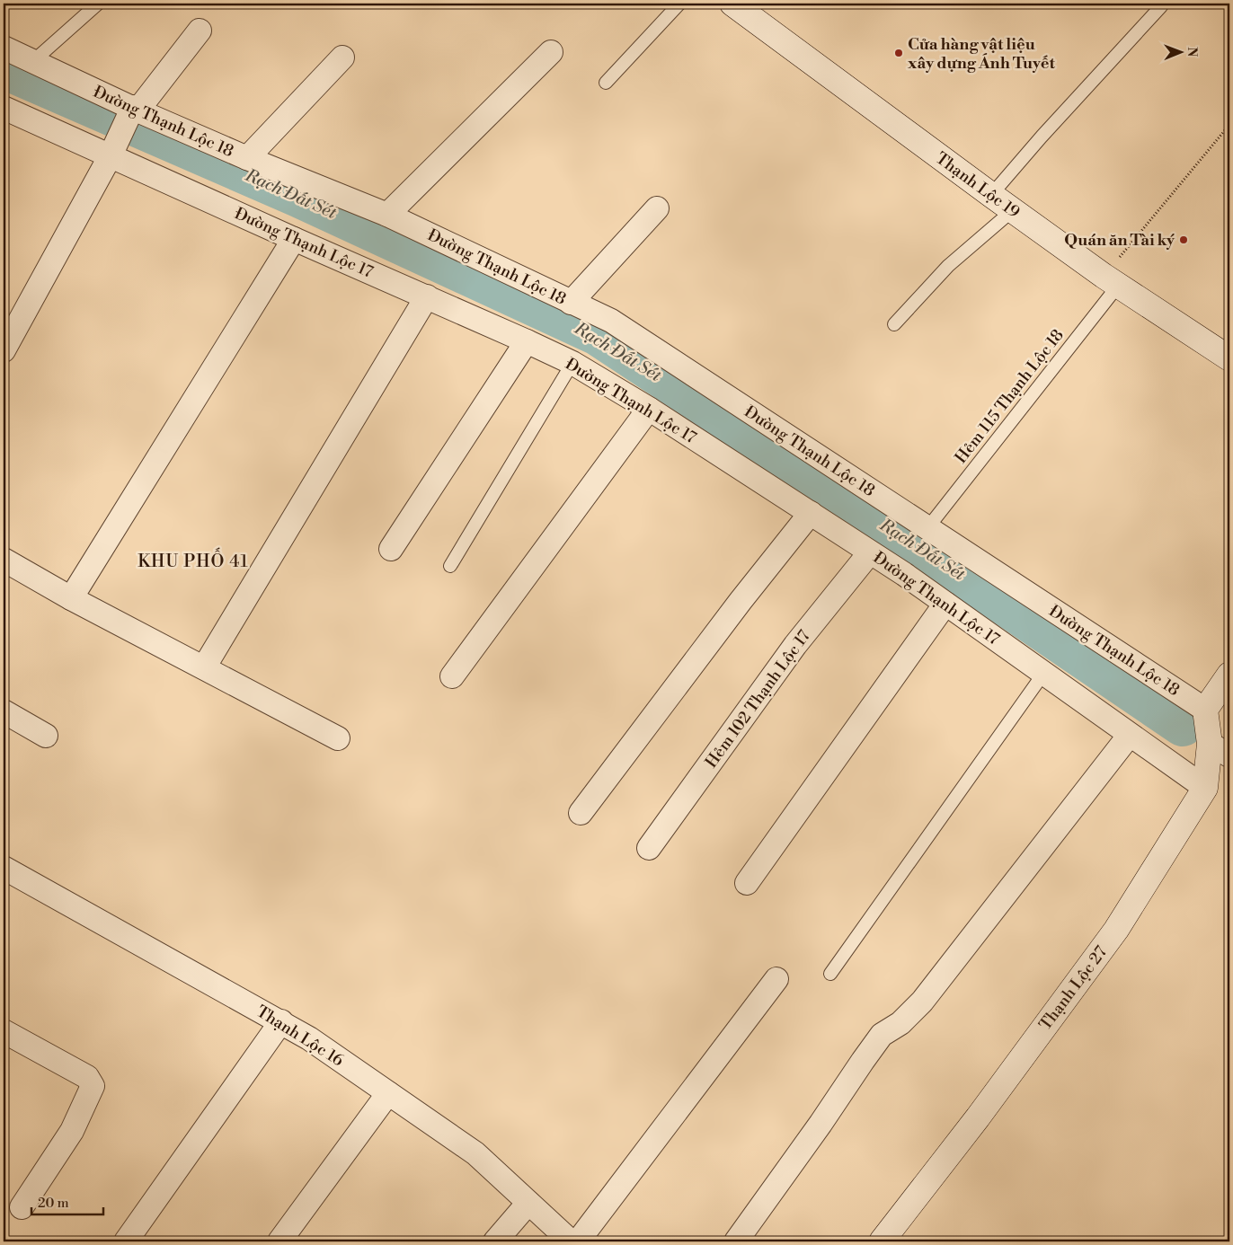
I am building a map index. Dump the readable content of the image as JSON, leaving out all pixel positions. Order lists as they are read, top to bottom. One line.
{"streets":{"street":["Đường Thạnh Lộc 18","Thạnh Lộc 19","Đường Thạnh Lộc 17","Hẻm 102 Thạnh Lộc 17","Thạnh Lộc 27","Thạnh Lộc 16"],"lane":["Hẻm 115 Thạnh Lộc 18"]},"crossings":[["Đường Thạnh Lộc 18","Hẻm 115 Thạnh Lộc 18"],["Đường Thạnh Lộc 18","Thạnh Lộc 27"],["Thạnh Lộc 19","Hẻm 115 Thạnh Lộc 18"],["Đường Thạnh Lộc 17","Hẻm 102 Thạnh Lộc 17"],["Đường Thạnh Lộc 17","Thạnh Lộc 27"]],"districts":["KHU PHỐ 41"],"water":["Rạch Đất Sét"],"places":["Cửa hàng vật liệu xây dựng Ánh Tuyết","Quán ăn Tài ký"],"scale_bar":"20 m","north":"right"}
